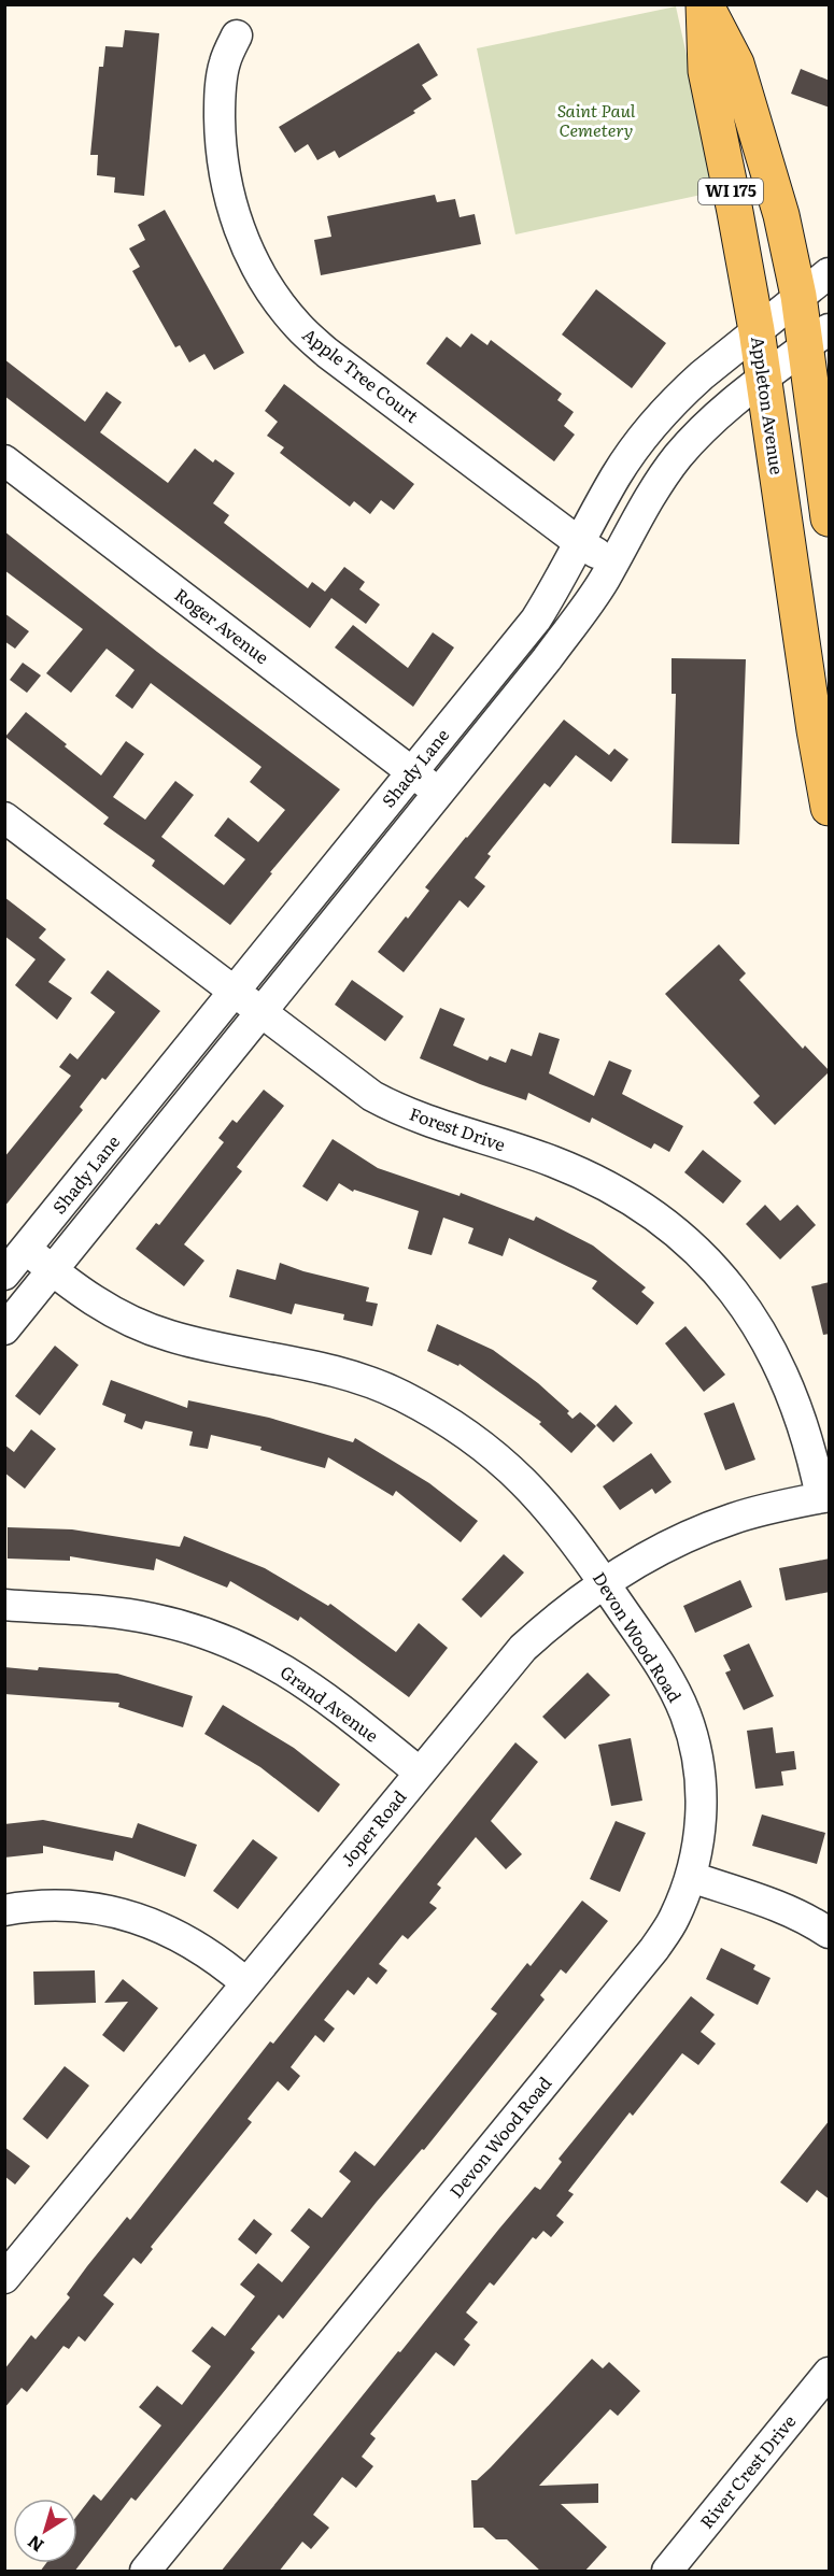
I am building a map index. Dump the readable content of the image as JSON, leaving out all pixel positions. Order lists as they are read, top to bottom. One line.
{"streets":{"main road":["WI 175","Appleton Avenue"],"street":["Apple Tree Court","Roger Avenue","Shady Lane","Forest Drive","Devon Wood Road","Grand Avenue","Joper Road","River Crest Drive"]},"crossings":[["Apple Tree Court","Shady Lane"],["Appleton Avenue","Shady Lane"],["Roger Avenue","Shady Lane"],["Shady Lane","Forest Drive"],["Shady Lane","Devon Wood Road"],["Forest Drive","Joper Road"],["Devon Wood Road","Joper Road"],["Grand Avenue","Joper Road"]],"parks":["Saint Paul Cemetery"],"north":"bottom left"}
